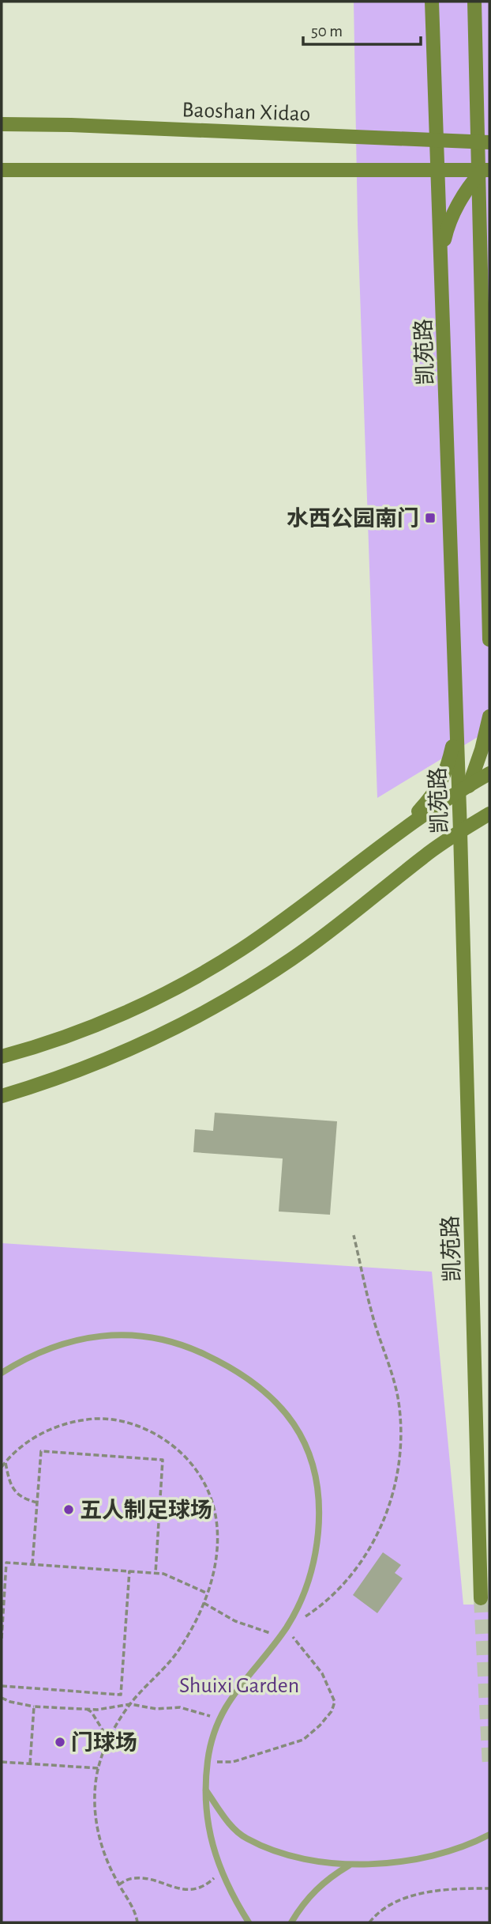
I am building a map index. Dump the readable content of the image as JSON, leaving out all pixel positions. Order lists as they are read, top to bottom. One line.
{"streets":{"main road":["Baoshan Xidao","凯苑路"]},"crossings":[["Baoshan Xidao","凯苑路"]],"parks":["Shuixi Garden"],"places":{"transit":["水西公园南门"],"other":["五人制足球场","‌门球场‌"]},"scale_bar":"50 m"}
